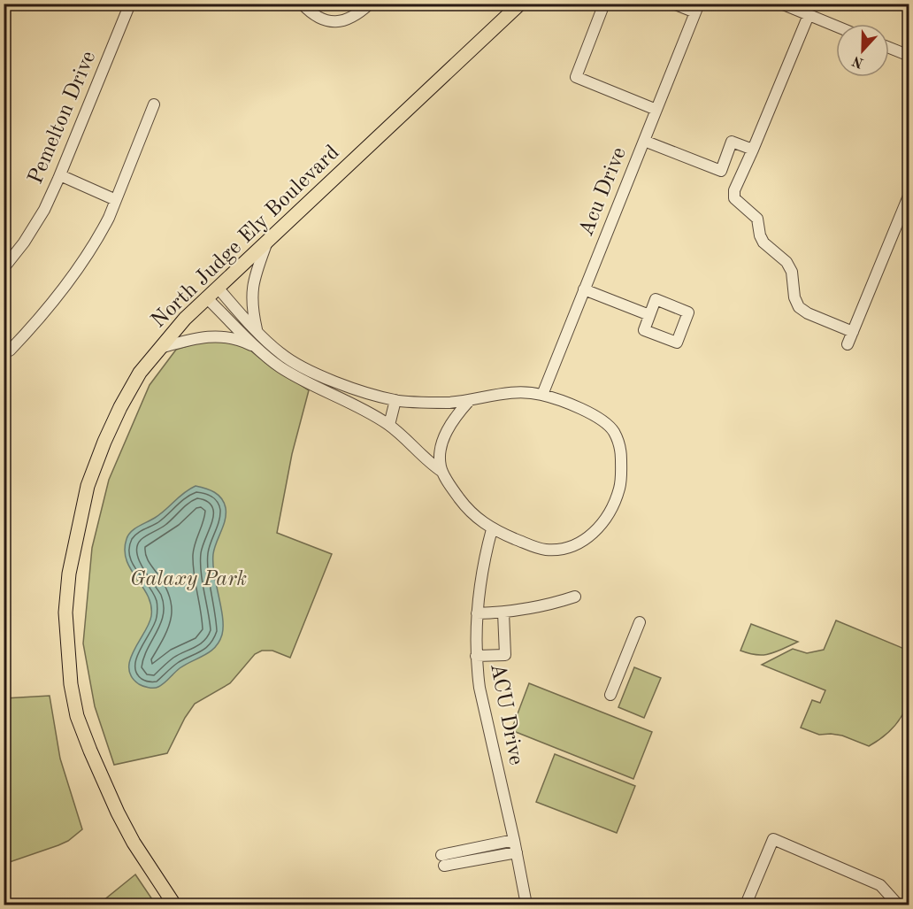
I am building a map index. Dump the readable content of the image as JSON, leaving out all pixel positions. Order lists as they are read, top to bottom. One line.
{"streets":{"main road":["North Judge Ely Boulevard"],"street":["Pemelton Drive","Acu Drive","ACU Drive"]},"crossings":[["Acu Drive","ACU Drive"]],"parks":["Galaxy Park"],"north":"bottom"}
